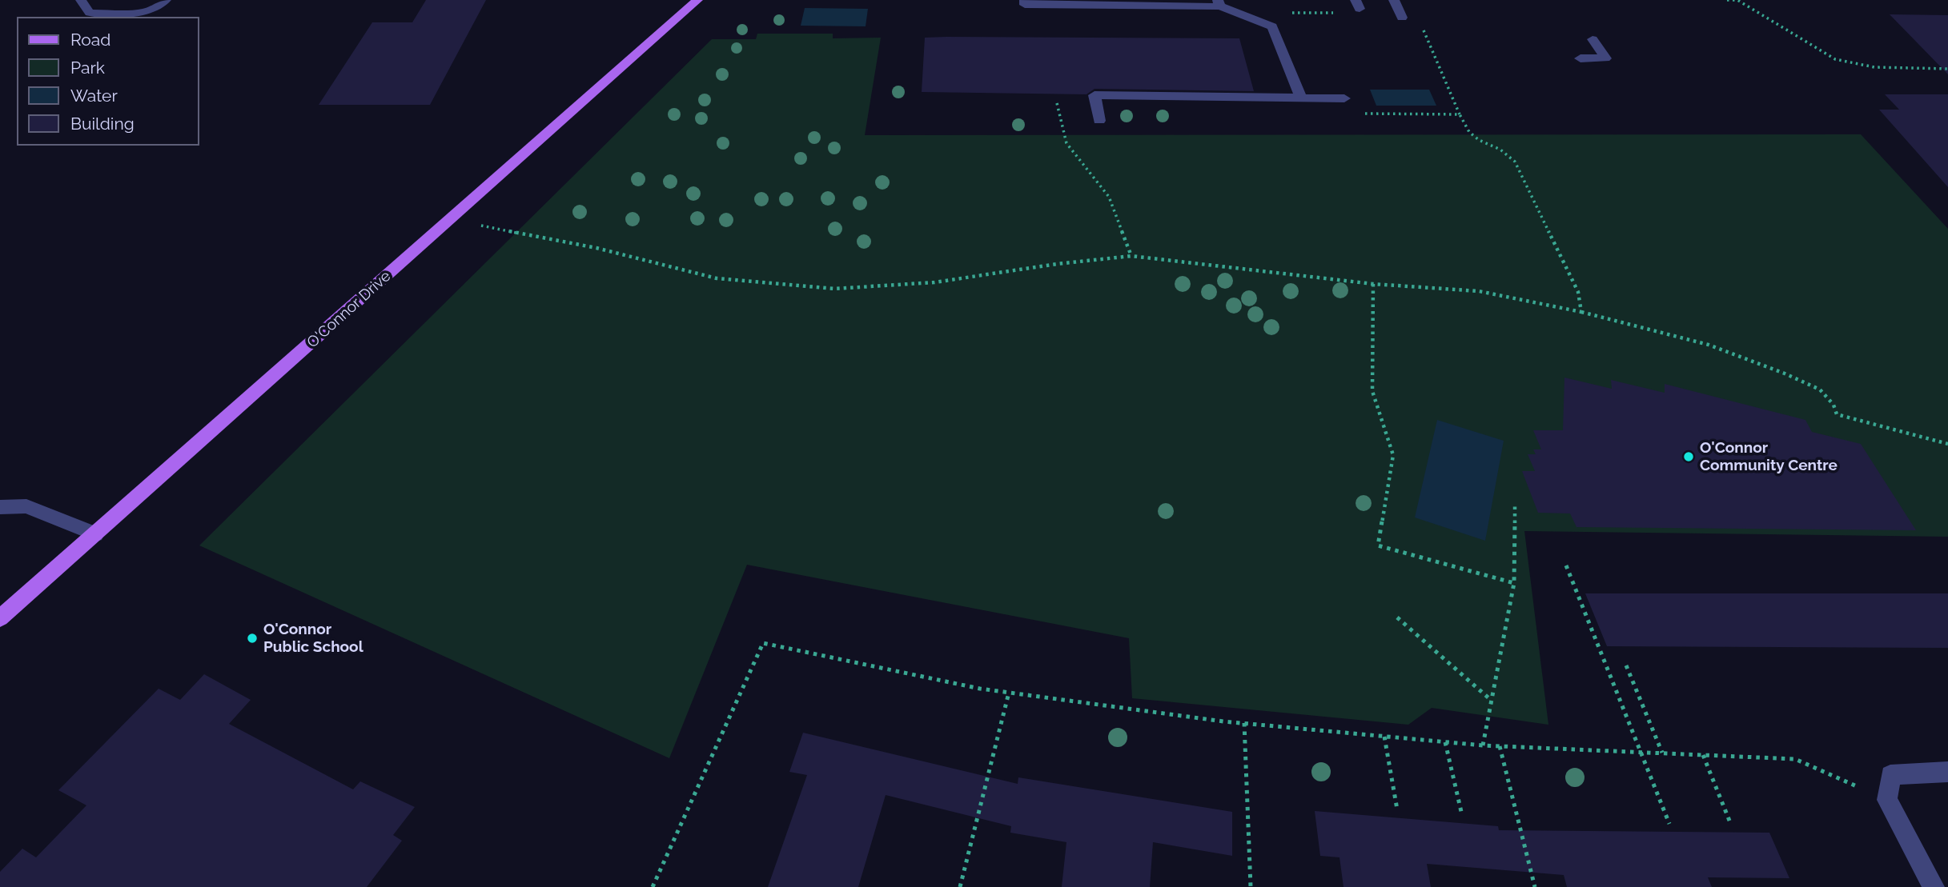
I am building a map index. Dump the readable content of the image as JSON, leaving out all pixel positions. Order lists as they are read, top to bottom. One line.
{"streets":{"main road":["O'Connor Drive"]},"places":["O'Connor Community Centre","O'Connor Public School"],"legend":["Road","Park","Water","Building"]}
